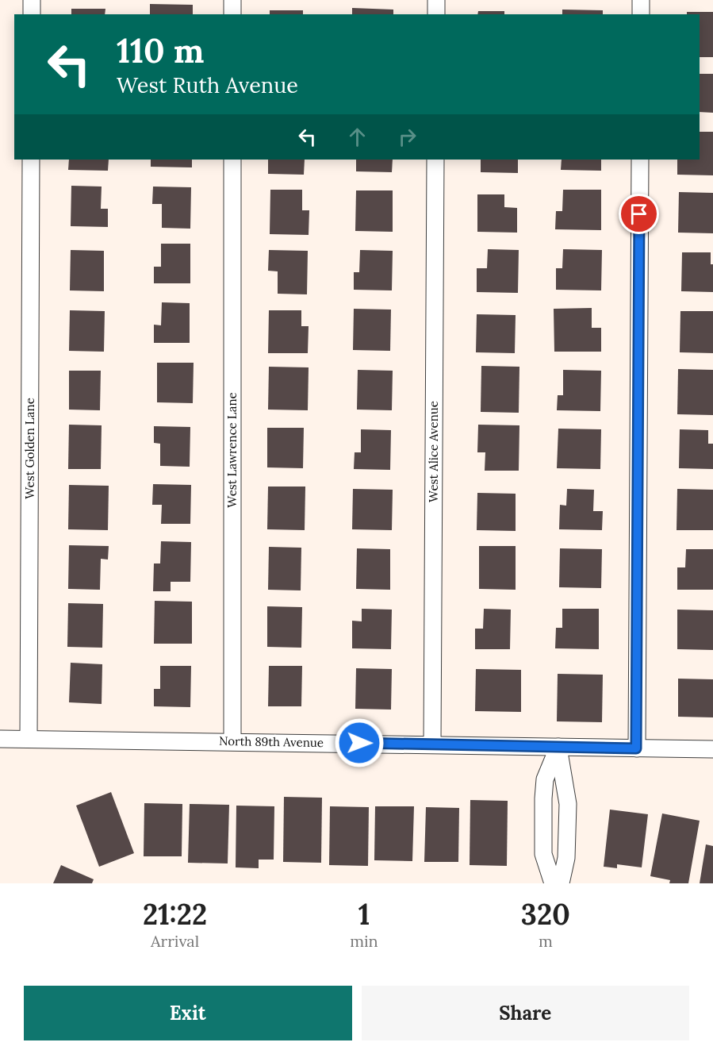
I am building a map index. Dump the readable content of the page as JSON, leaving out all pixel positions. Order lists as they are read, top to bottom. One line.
{"streets":{"street":["West Golden Lane","West Lawrence Lane","West Alice Avenue","North 89th Avenue"]},"crossings":[["West Golden Lane","North 89th Avenue"],["West Lawrence Lane","North 89th Avenue"],["West Alice Avenue","North 89th Avenue"]],"page":{"turn":["110 m","West Ruth Avenue"],"eta":["21:22","Arrival","1","min","320","m"],"buttons":["Exit","Share"]}}
